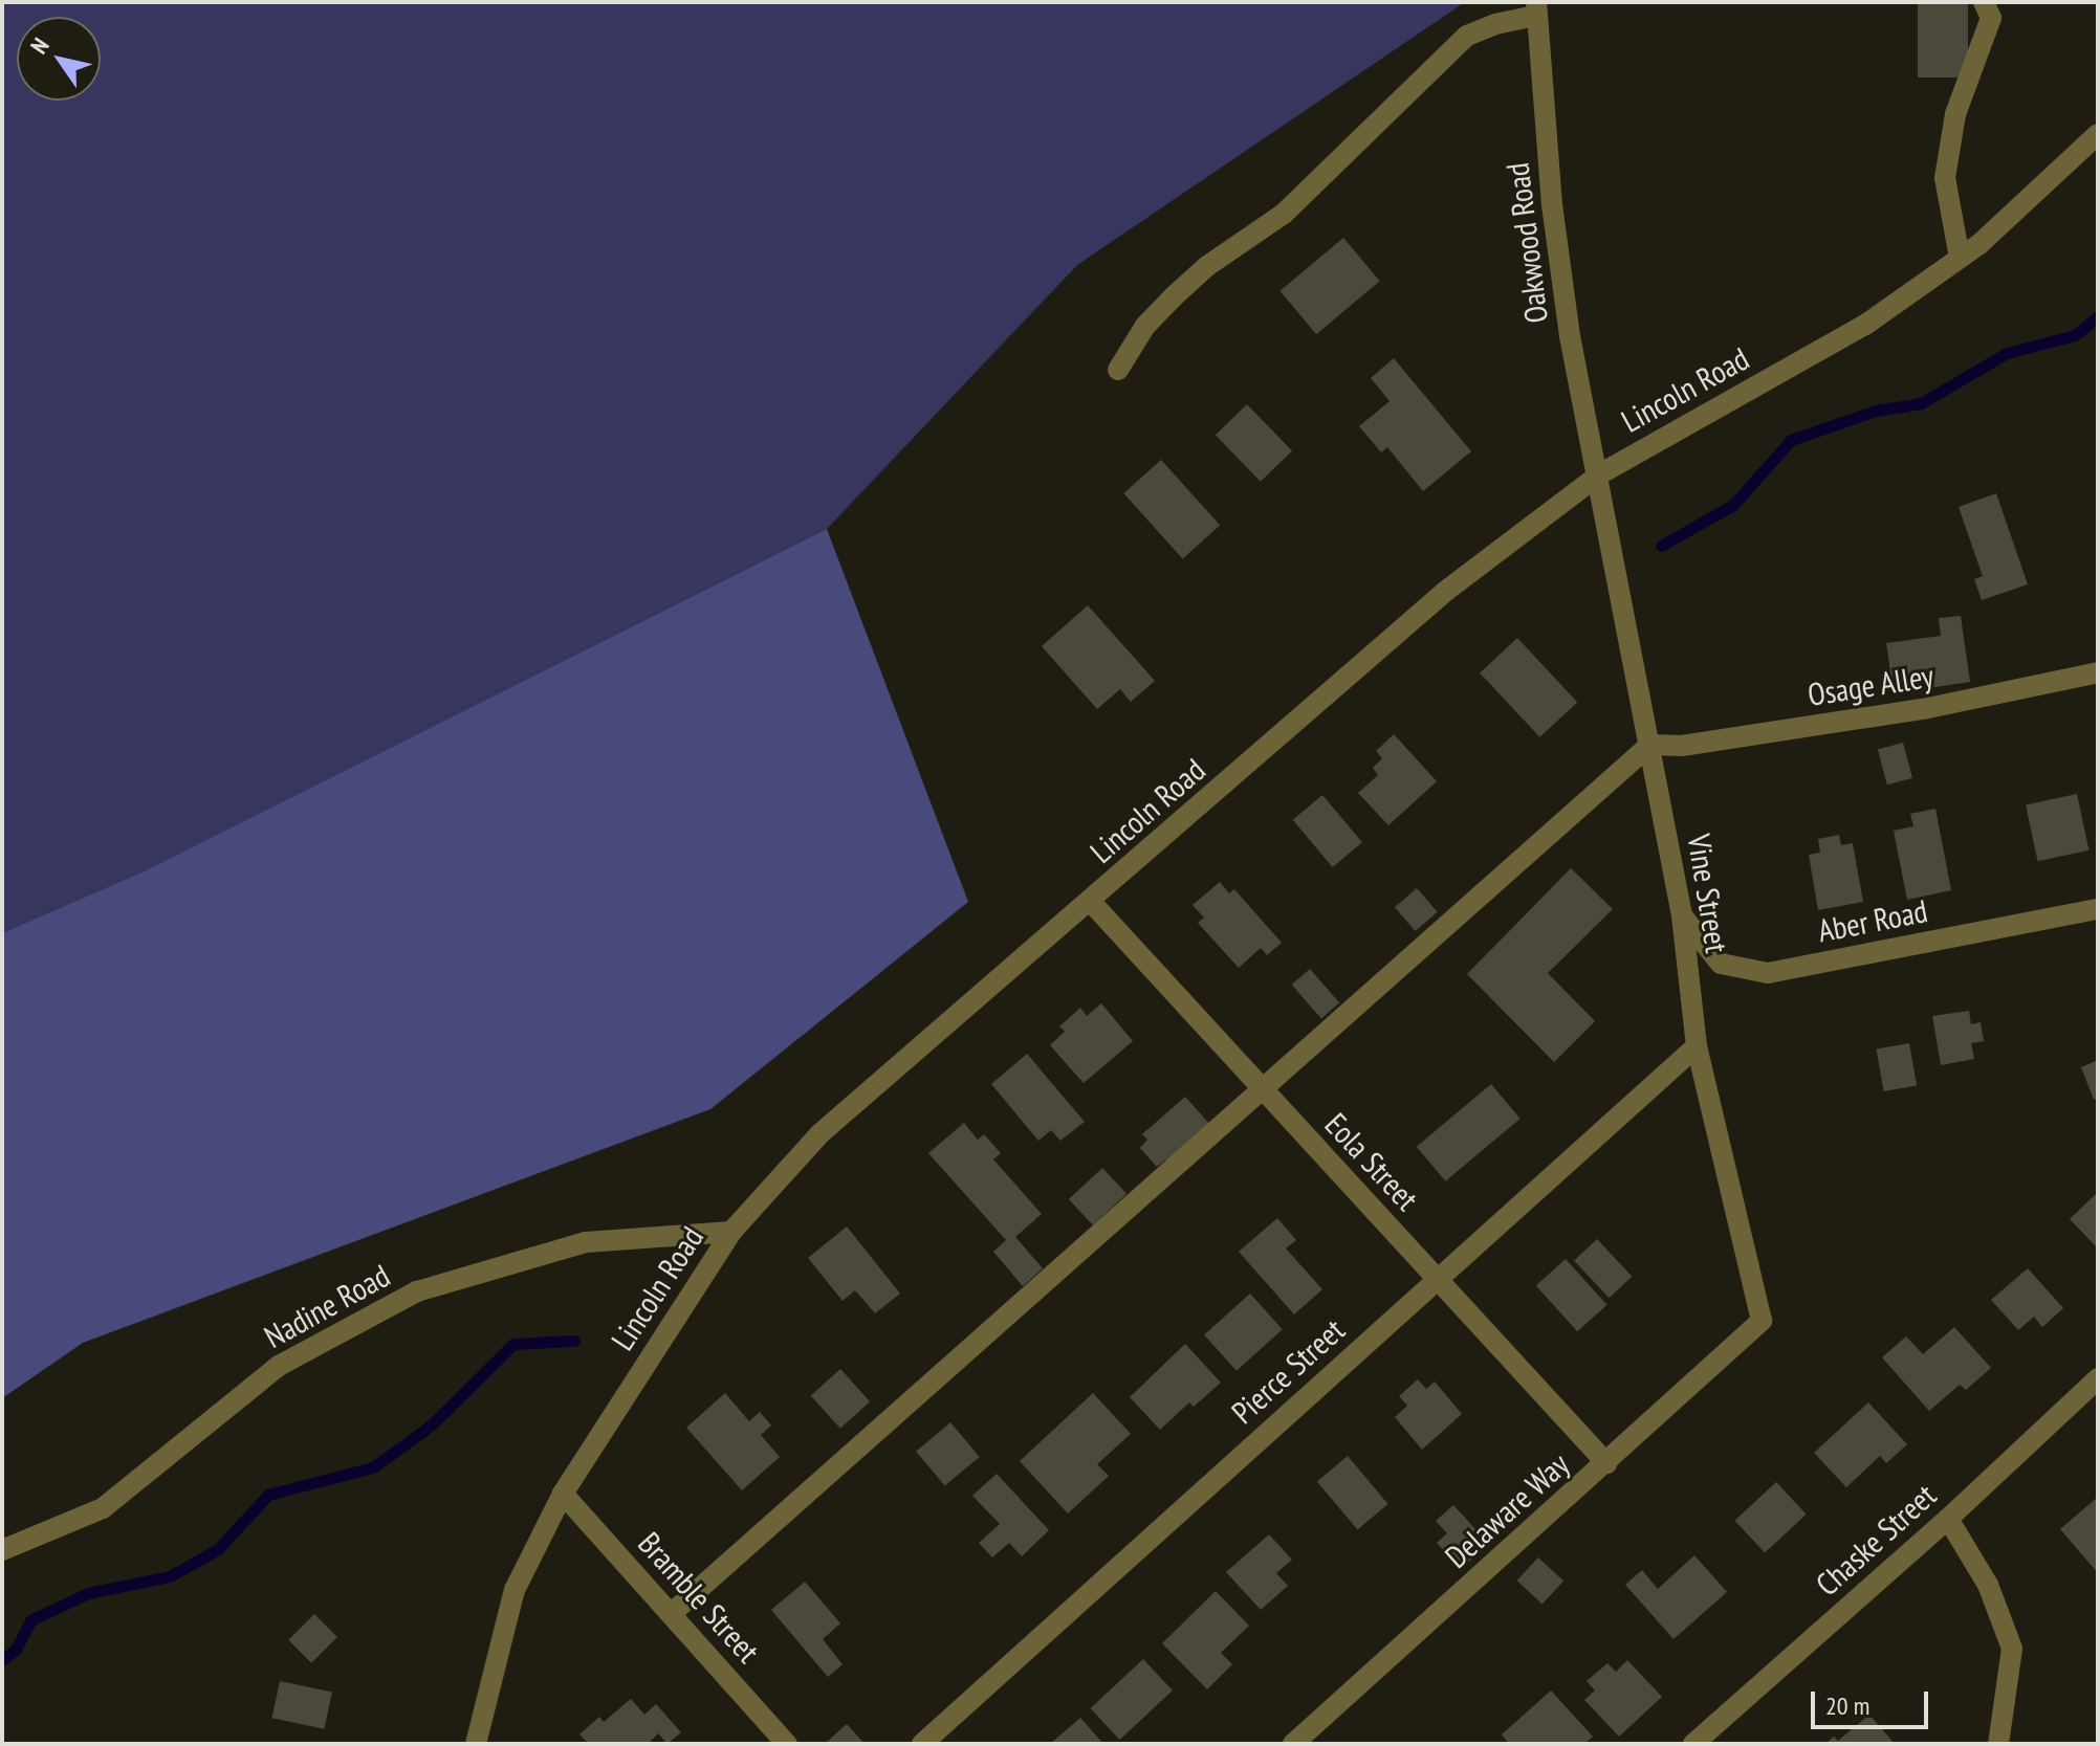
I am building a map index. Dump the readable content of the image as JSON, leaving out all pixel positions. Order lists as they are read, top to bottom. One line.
{"streets":{"street":["Oakwood Road","Lincoln Road","Osage Alley","Vine Street","Aber Road","Eola Street","Nadine Road","Pierce Street","Delaware Way","Chaske Street","Bramble Street"]},"crossings":[["Oakwood Road","Lincoln Road"],["Oakwood Road","Vine Street"],["Lincoln Road","Vine Street"],["Lincoln Road","Eola Street"],["Lincoln Road","Nadine Road"],["Lincoln Road","Bramble Street"],["Osage Alley","Vine Street"],["Vine Street","Aber Road"],["Vine Street","Pierce Street"],["Vine Street","Delaware Way"],["Eola Street","Pierce Street"],["Eola Street","Delaware Way"]],"scale_bar":"20 m","north":"top left"}
